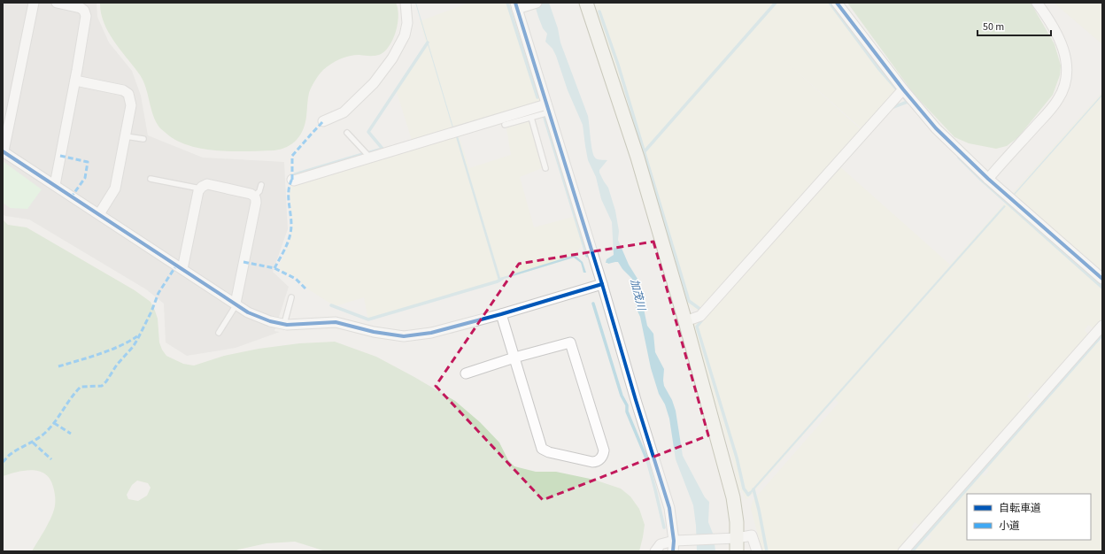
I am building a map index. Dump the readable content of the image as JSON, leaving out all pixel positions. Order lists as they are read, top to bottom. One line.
{"water":["加茂川"],"legend":["自転車道","小道"],"scale_bar":"50 m"}
